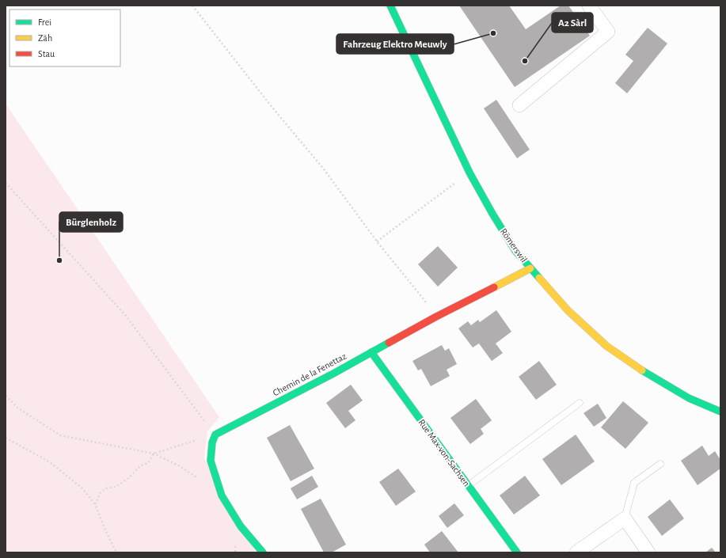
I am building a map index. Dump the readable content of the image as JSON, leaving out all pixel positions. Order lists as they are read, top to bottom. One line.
{"streets":{"street":["Römerswil","Chemin de la Fenettaz","Rue Max-von-Sachsen"]},"crossings":[["Römerswil","Chemin de la Fenettaz"],["Chemin de la Fenettaz","Rue Max-von-Sachsen"]],"places":["Fahrzeug Elektro Meuwly","A2 Sàrl","Bürglenholz"],"legend":["Frei","Zäh","Stau"]}
